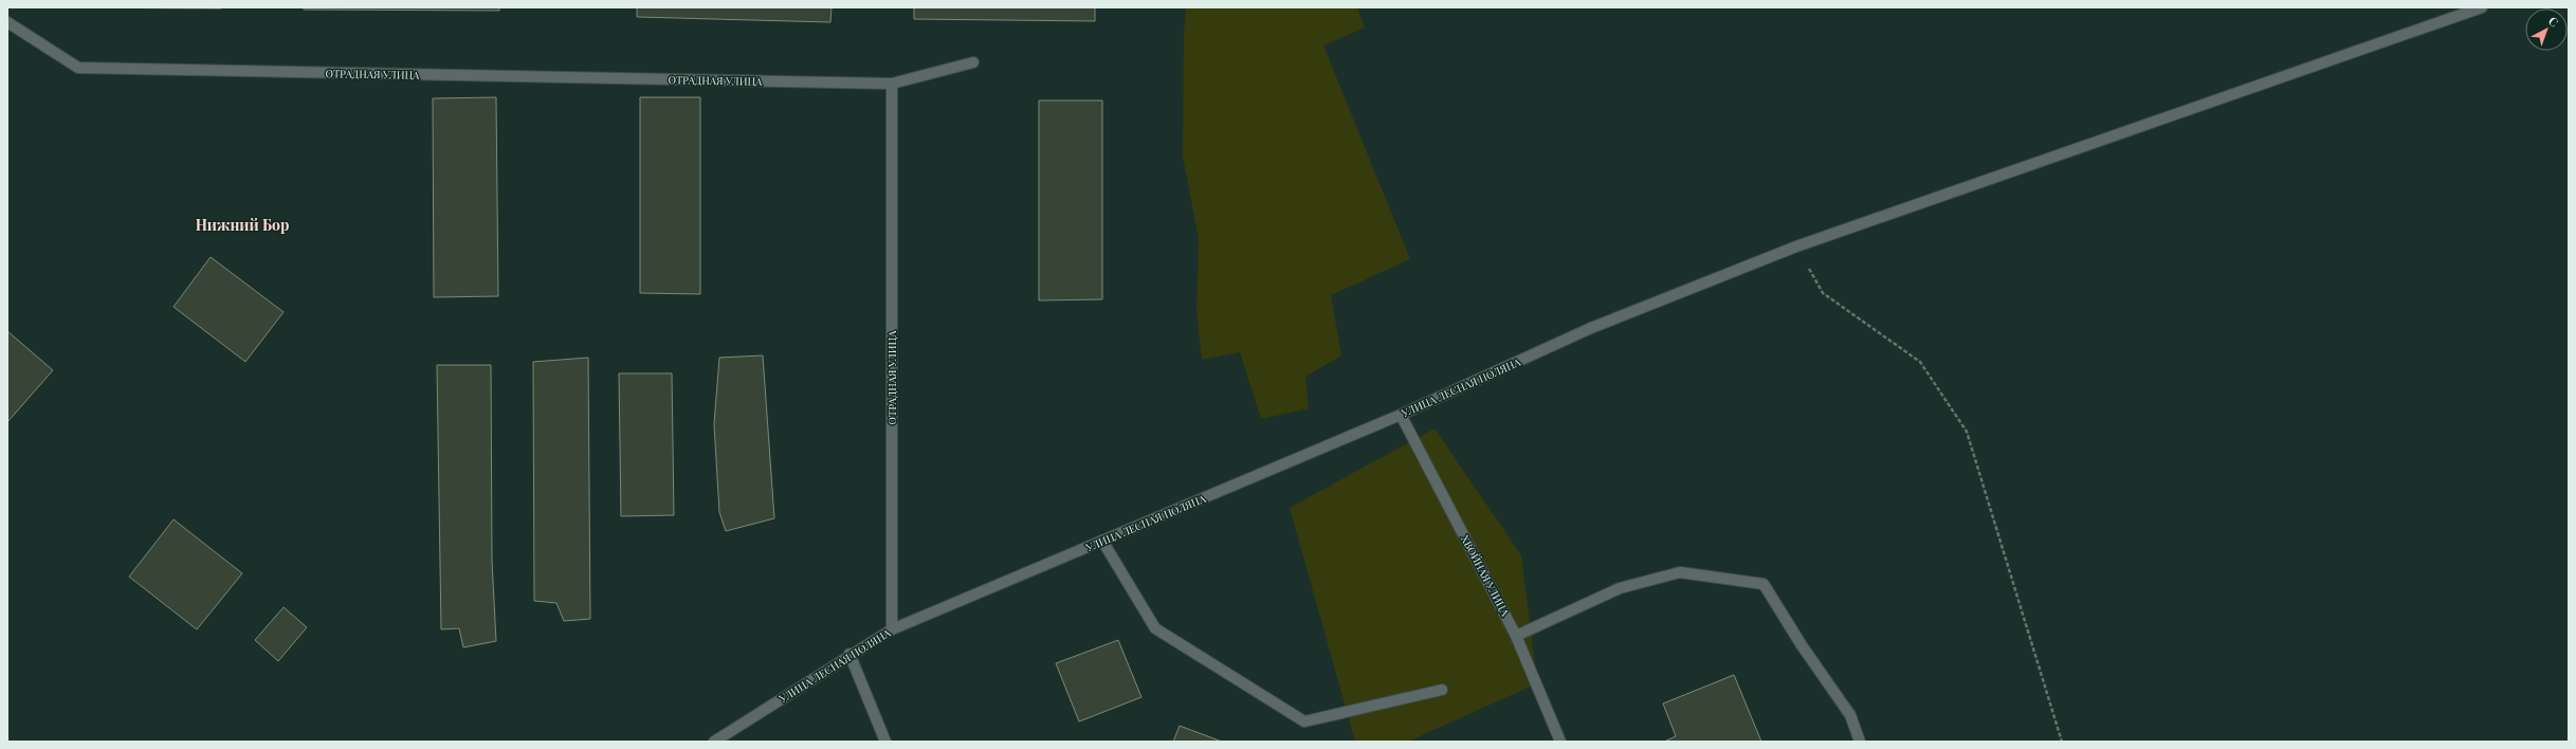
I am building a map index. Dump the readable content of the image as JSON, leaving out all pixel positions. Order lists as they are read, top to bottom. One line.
{"streets":{"street":["ОТРАДНАЯ УЛИЦА","УЛИЦА ЛЕСНАЯ ПОЛЯНА","ХВОЙНАЯ УЛИЦА"]},"crossings":[["ОТРАДНАЯ УЛИЦА","УЛИЦА ЛЕСНАЯ ПОЛЯНА"],["УЛИЦА ЛЕСНАЯ ПОЛЯНА","ХВОЙНАЯ УЛИЦА"]],"districts":["Нижний Бор"],"north":"top right"}
